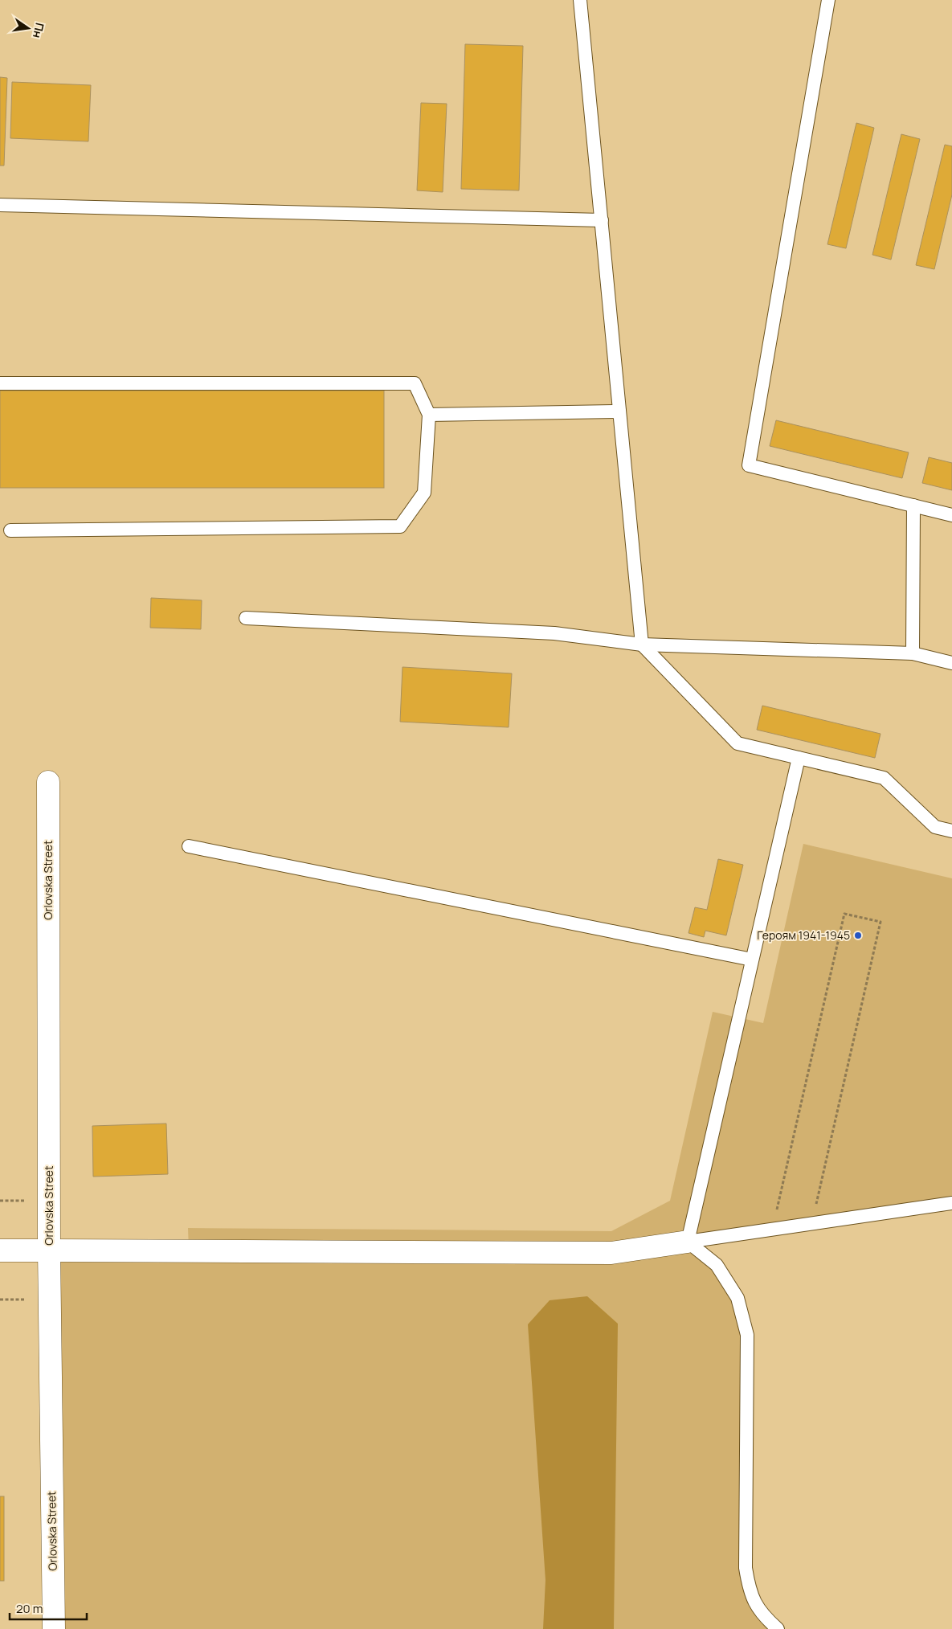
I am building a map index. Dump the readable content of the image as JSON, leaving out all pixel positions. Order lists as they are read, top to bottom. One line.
{"streets":{"street":["Orlovska Street"]},"places":["Героям 1941-1945"],"scale_bar":"20 m","north":"right"}
